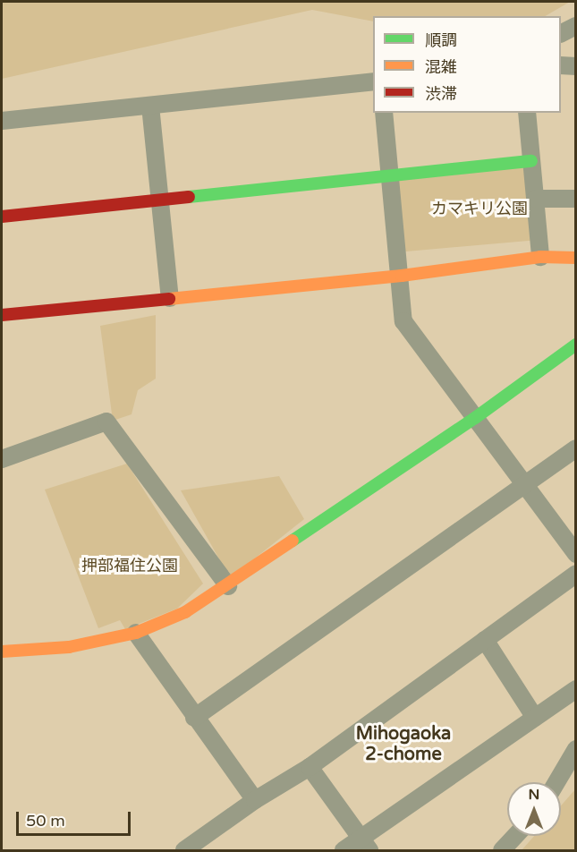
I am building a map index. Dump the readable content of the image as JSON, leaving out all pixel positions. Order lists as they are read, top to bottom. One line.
{"districts":["Mihogaoka 2-chome"],"parks":["カマキリ公園","押部福住公園"],"legend":["順調","混雑","渋滞"],"scale_bar":"50 m","north":"top"}
